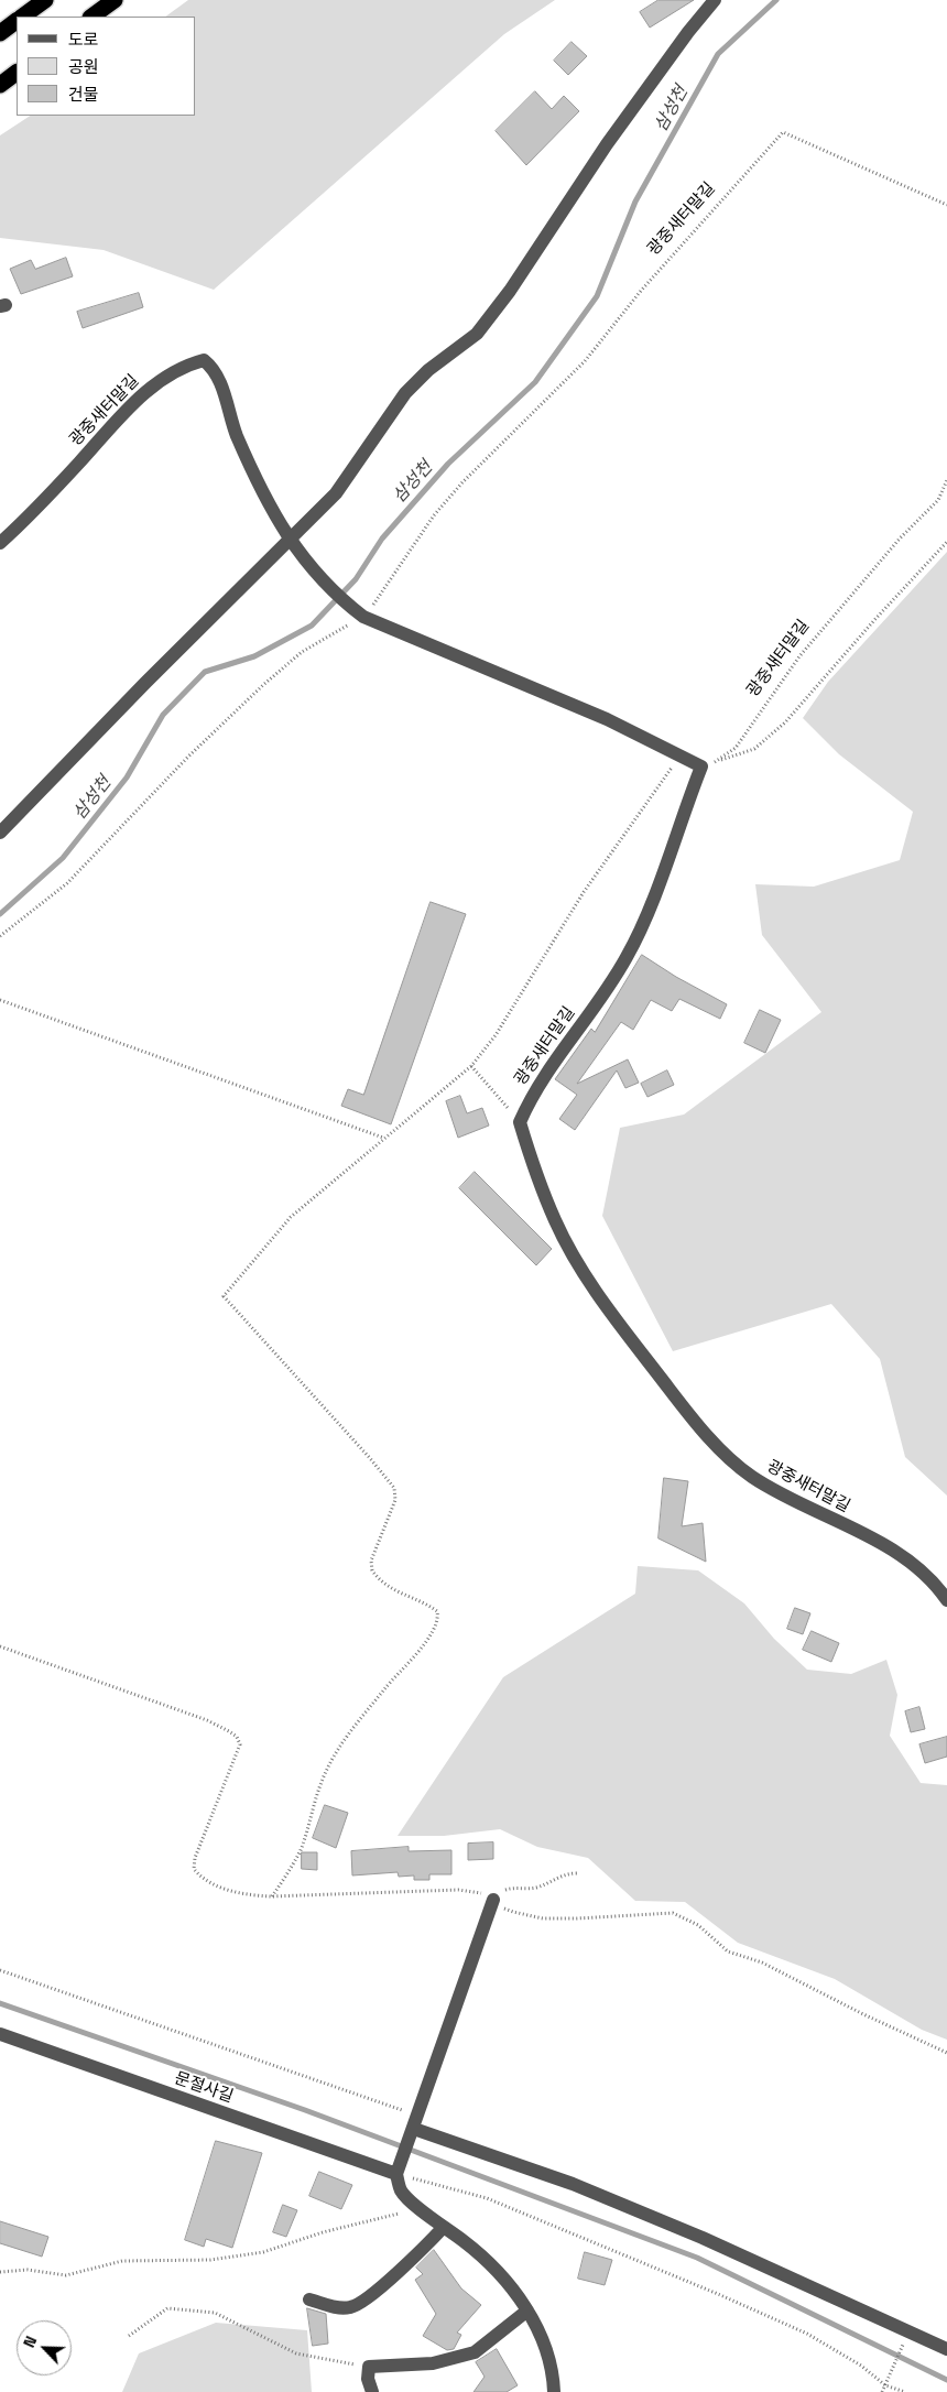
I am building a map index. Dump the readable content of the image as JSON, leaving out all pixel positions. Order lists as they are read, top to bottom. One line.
{"streets":{"street":["광중새터말길","문절사길"]},"water":["삼성천"],"legend":["도로","공원","건물"],"north":"top left"}
